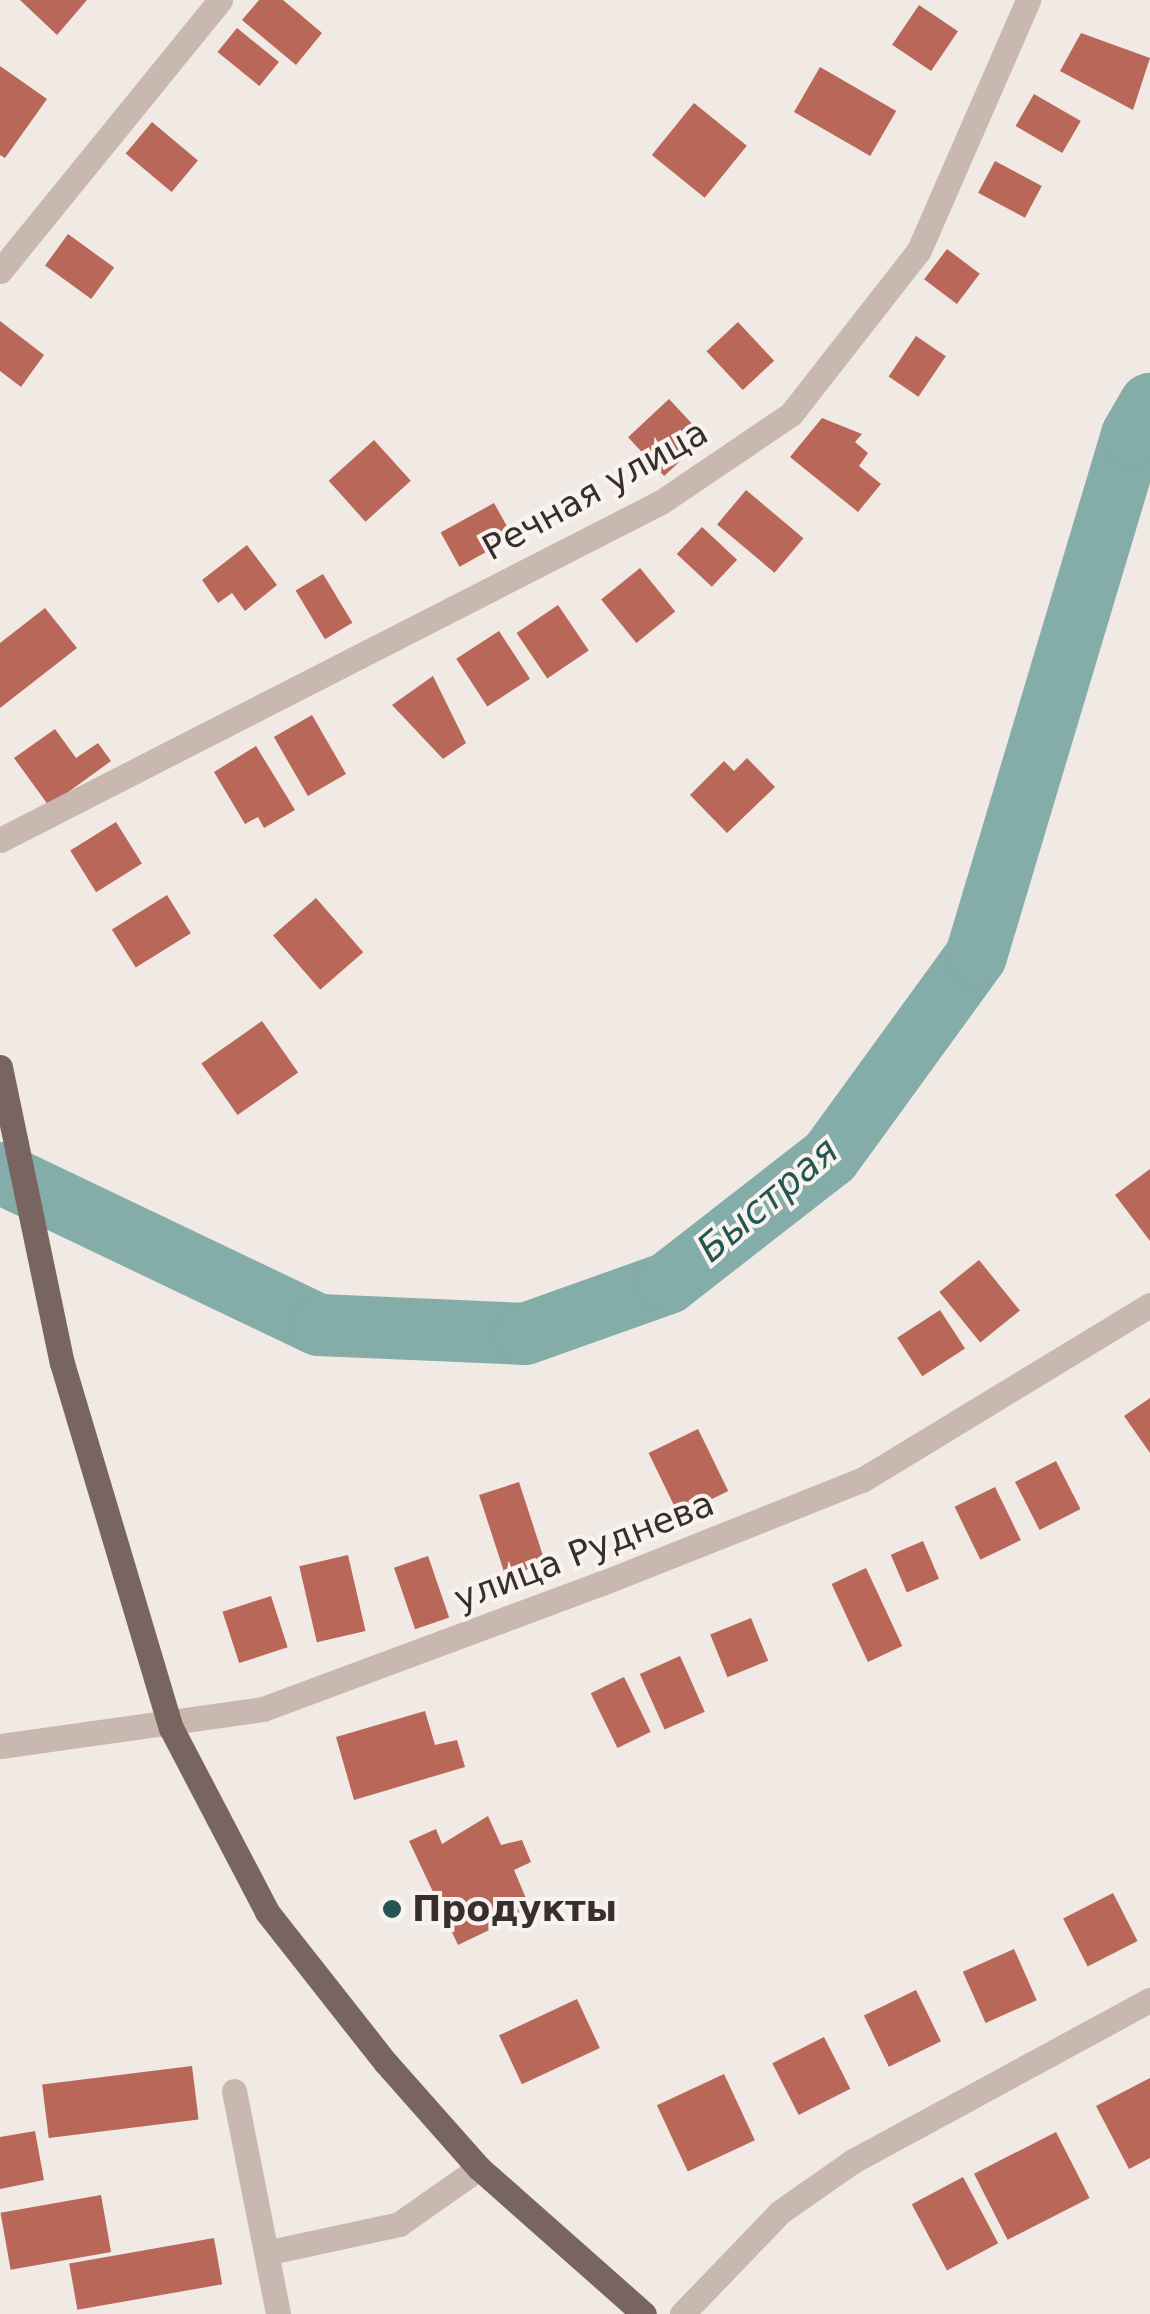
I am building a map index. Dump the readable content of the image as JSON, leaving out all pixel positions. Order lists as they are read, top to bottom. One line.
{"streets":{"street":["Речная улица","улица Руднева"]},"water":["Быстрая"],"places":["Продукты"]}
